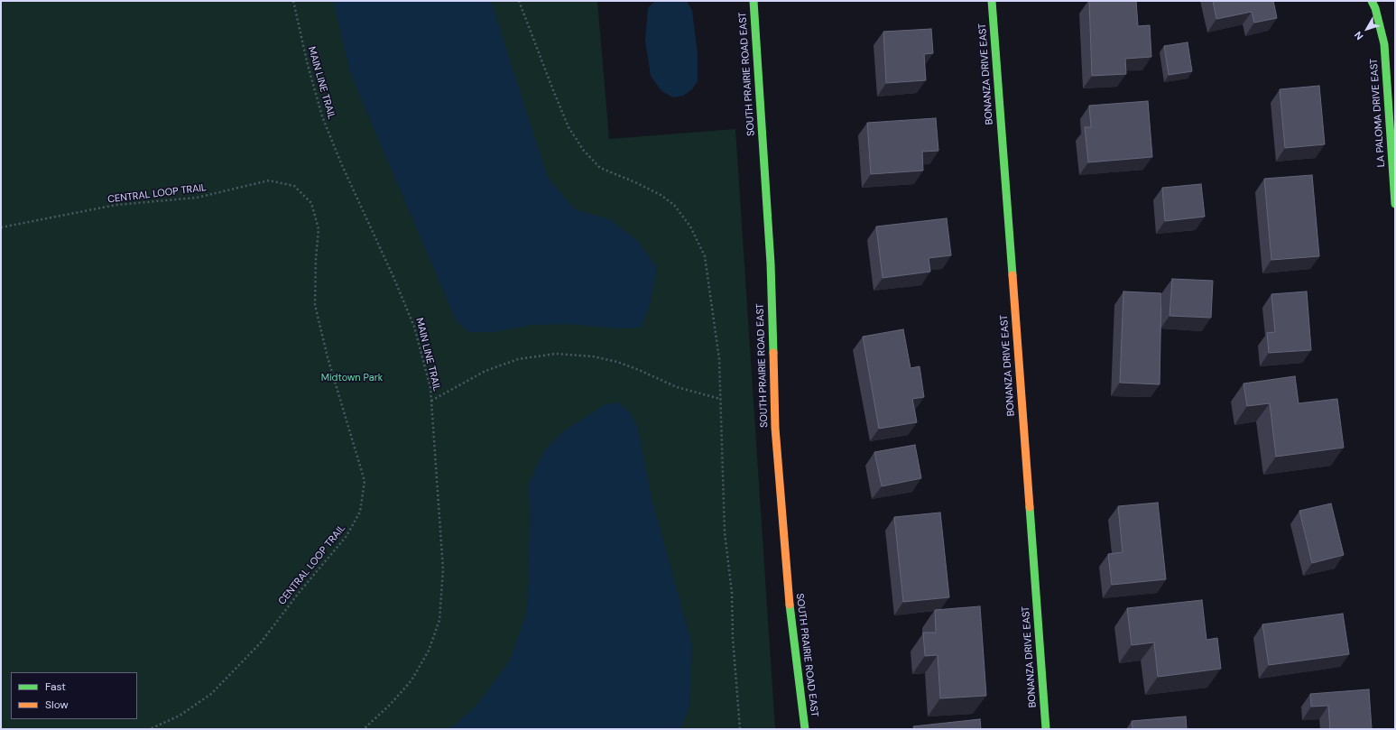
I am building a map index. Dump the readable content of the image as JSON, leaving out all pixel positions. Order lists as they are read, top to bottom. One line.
{"streets":{"street":["SOUTH PRAIRIE ROAD EAST","BONANZA DRIVE EAST","LA PALOMA DRIVE EAST"],"path":["MAIN LINE TRAIL","CENTRAL LOOP TRAIL"]},"parks":["Midtown Park"],"legend":["Fast","Slow"],"north":"bottom left"}
